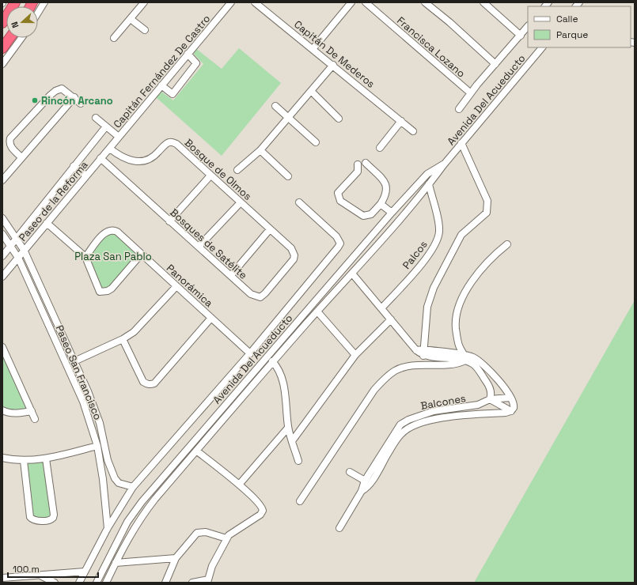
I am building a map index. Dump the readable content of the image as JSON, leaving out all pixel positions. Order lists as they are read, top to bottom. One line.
{"streets":{"street":["Francisca Lozano","Capitán De Mederos","Capitán Fernández De Castro","Avenida Del Acueducto","Bosque de Olmos","Paseo de la Reforma","Bosques de Satélite","Palcos","Panorámica","Paseo San Francisco","Balcones"]},"crossings":[["Capitán Fernández De Castro","Paseo de la Reforma"],["Avenida Del Acueducto","Palcos"],["Avenida Del Acueducto","Panorámica"],["Avenida Del Acueducto","Paseo San Francisco"],["Bosque de Olmos","Paseo de la Reforma"],["Bosque de Olmos","Bosques de Satélite"],["Paseo de la Reforma","Bosques de Satélite"],["Paseo de la Reforma","Paseo San Francisco"]],"parks":["Plaza San Pablo"],"places":["Rincón Arcano"],"legend":["Calle","Parque"],"scale_bar":"100 m","north":"left"}
